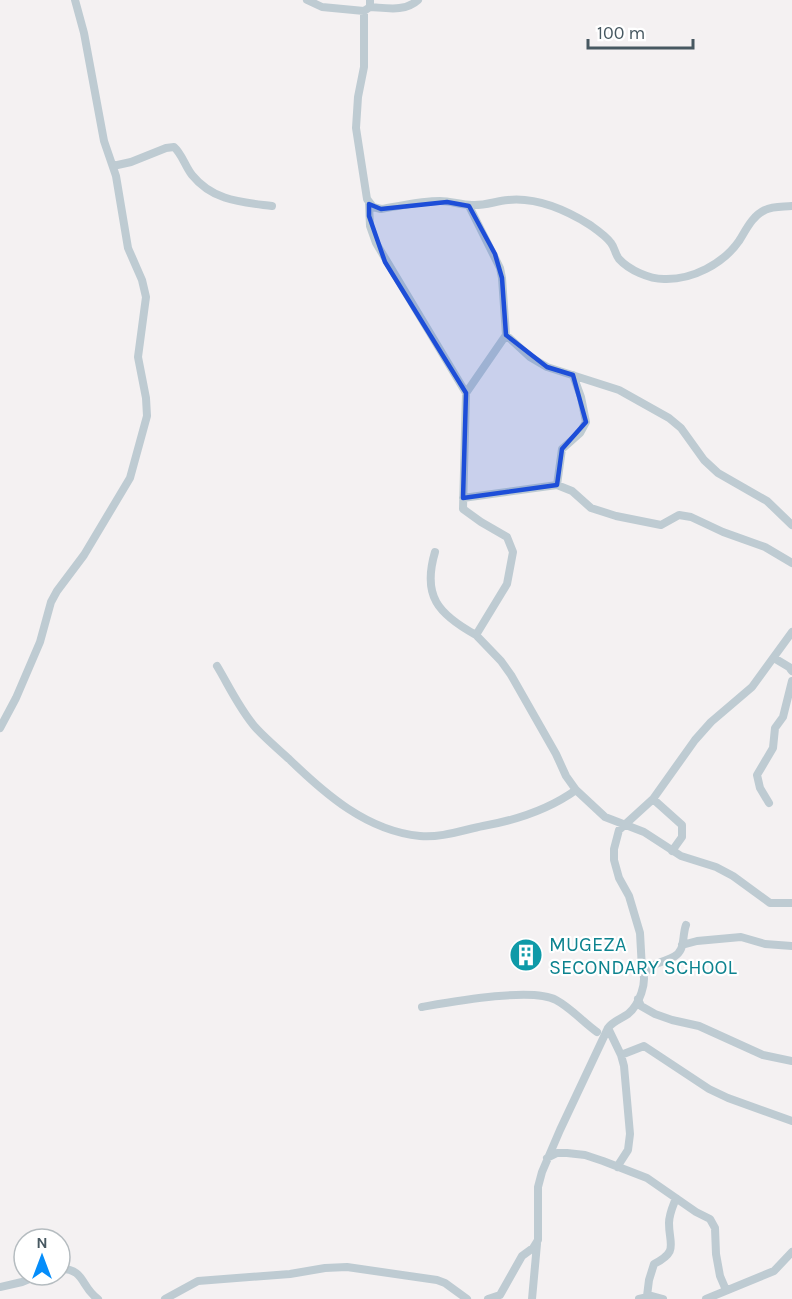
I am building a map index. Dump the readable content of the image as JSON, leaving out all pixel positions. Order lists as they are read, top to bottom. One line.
{"places":{"building":["MUGEZA SECONDARY SCHOOL"]},"scale_bar":"100 m","north":"top"}
